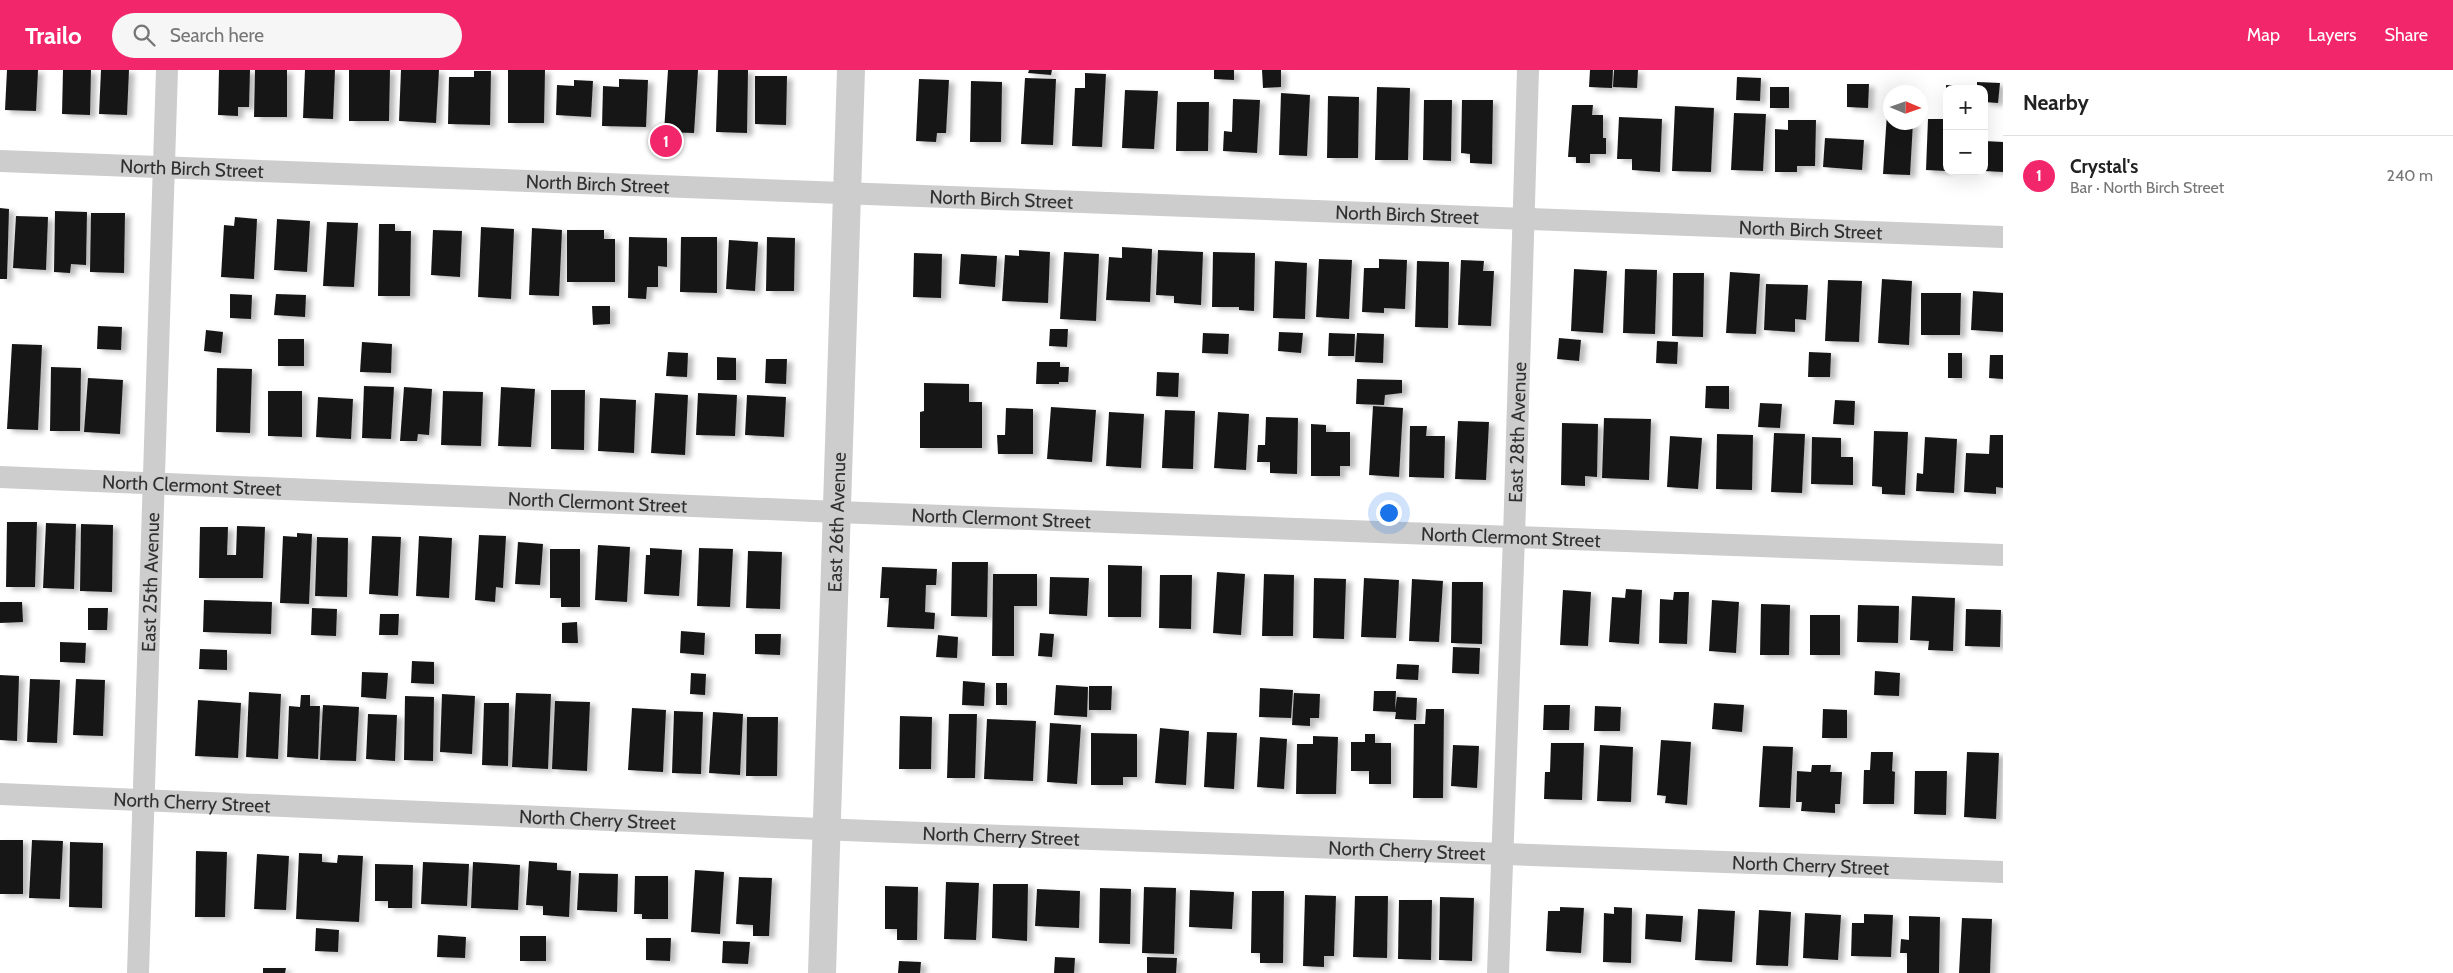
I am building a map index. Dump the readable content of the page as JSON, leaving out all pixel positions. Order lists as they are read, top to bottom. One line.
{"streets":{"street":["North Birch Street","East 28th Avenue","North Clermont Street","East 26th Avenue","East 25th Avenue","North Cherry Street"]},"crossings":[["North Birch Street","East 28th Avenue"],["North Birch Street","East 26th Avenue"],["North Birch Street","East 25th Avenue"],["East 28th Avenue","North Clermont Street"],["East 28th Avenue","North Cherry Street"],["North Clermont Street","East 26th Avenue"],["North Clermont Street","East 25th Avenue"],["East 26th Avenue","North Cherry Street"],["East 25th Avenue","North Cherry Street"]],"north":"right","page":{"header":"Trailo","search":"Search here","nav":["Map","Layers","Share"],"heading":"Nearby","map_buttons":["+","−"],"pins":"1","list":[{"mark":"1","name":"Crystal's","note":"Bar · North Birch Street","value":"240 m"}]}}
